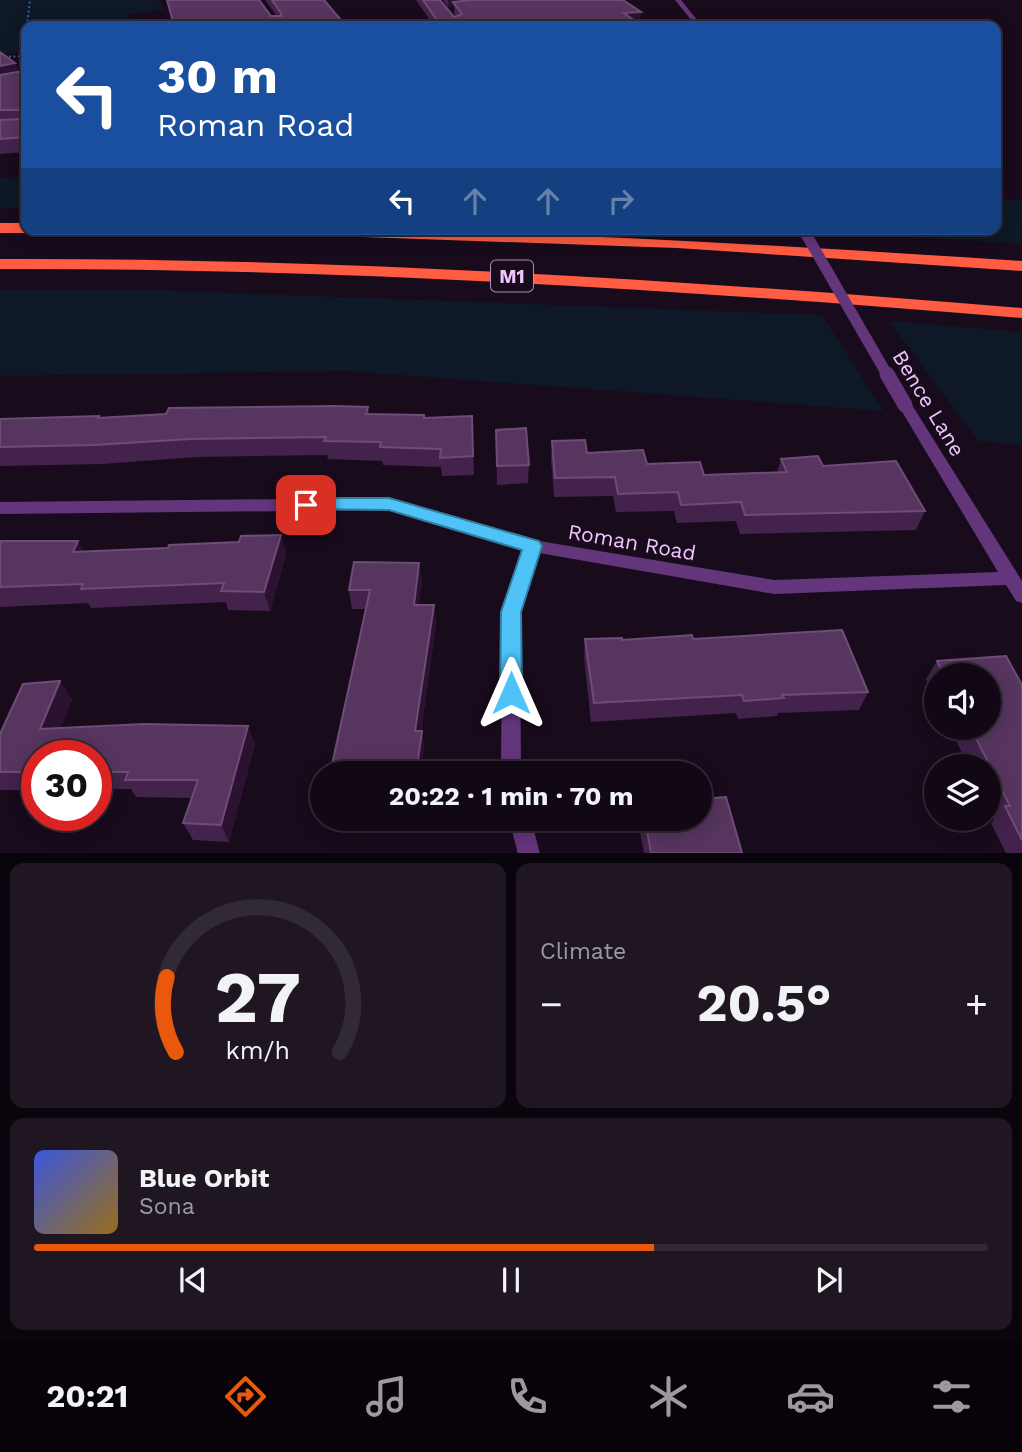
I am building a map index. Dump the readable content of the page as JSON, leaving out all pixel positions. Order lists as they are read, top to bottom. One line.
{"streets":{"highway":["M1"],"street":["Bence Lane","Roman Road"]},"crossings":[["Bence Lane","Roman Road"]],"page":{"turn":["30 m","Roman Road"],"limit":"30","trip":"20:22 · 1 min · 70 m","tile":"Climate","heat":["−","20.5°","+"],"song":["Blue Orbit","Sona"],"tabs":"20:21","gauge":["27","km/h"]}}
